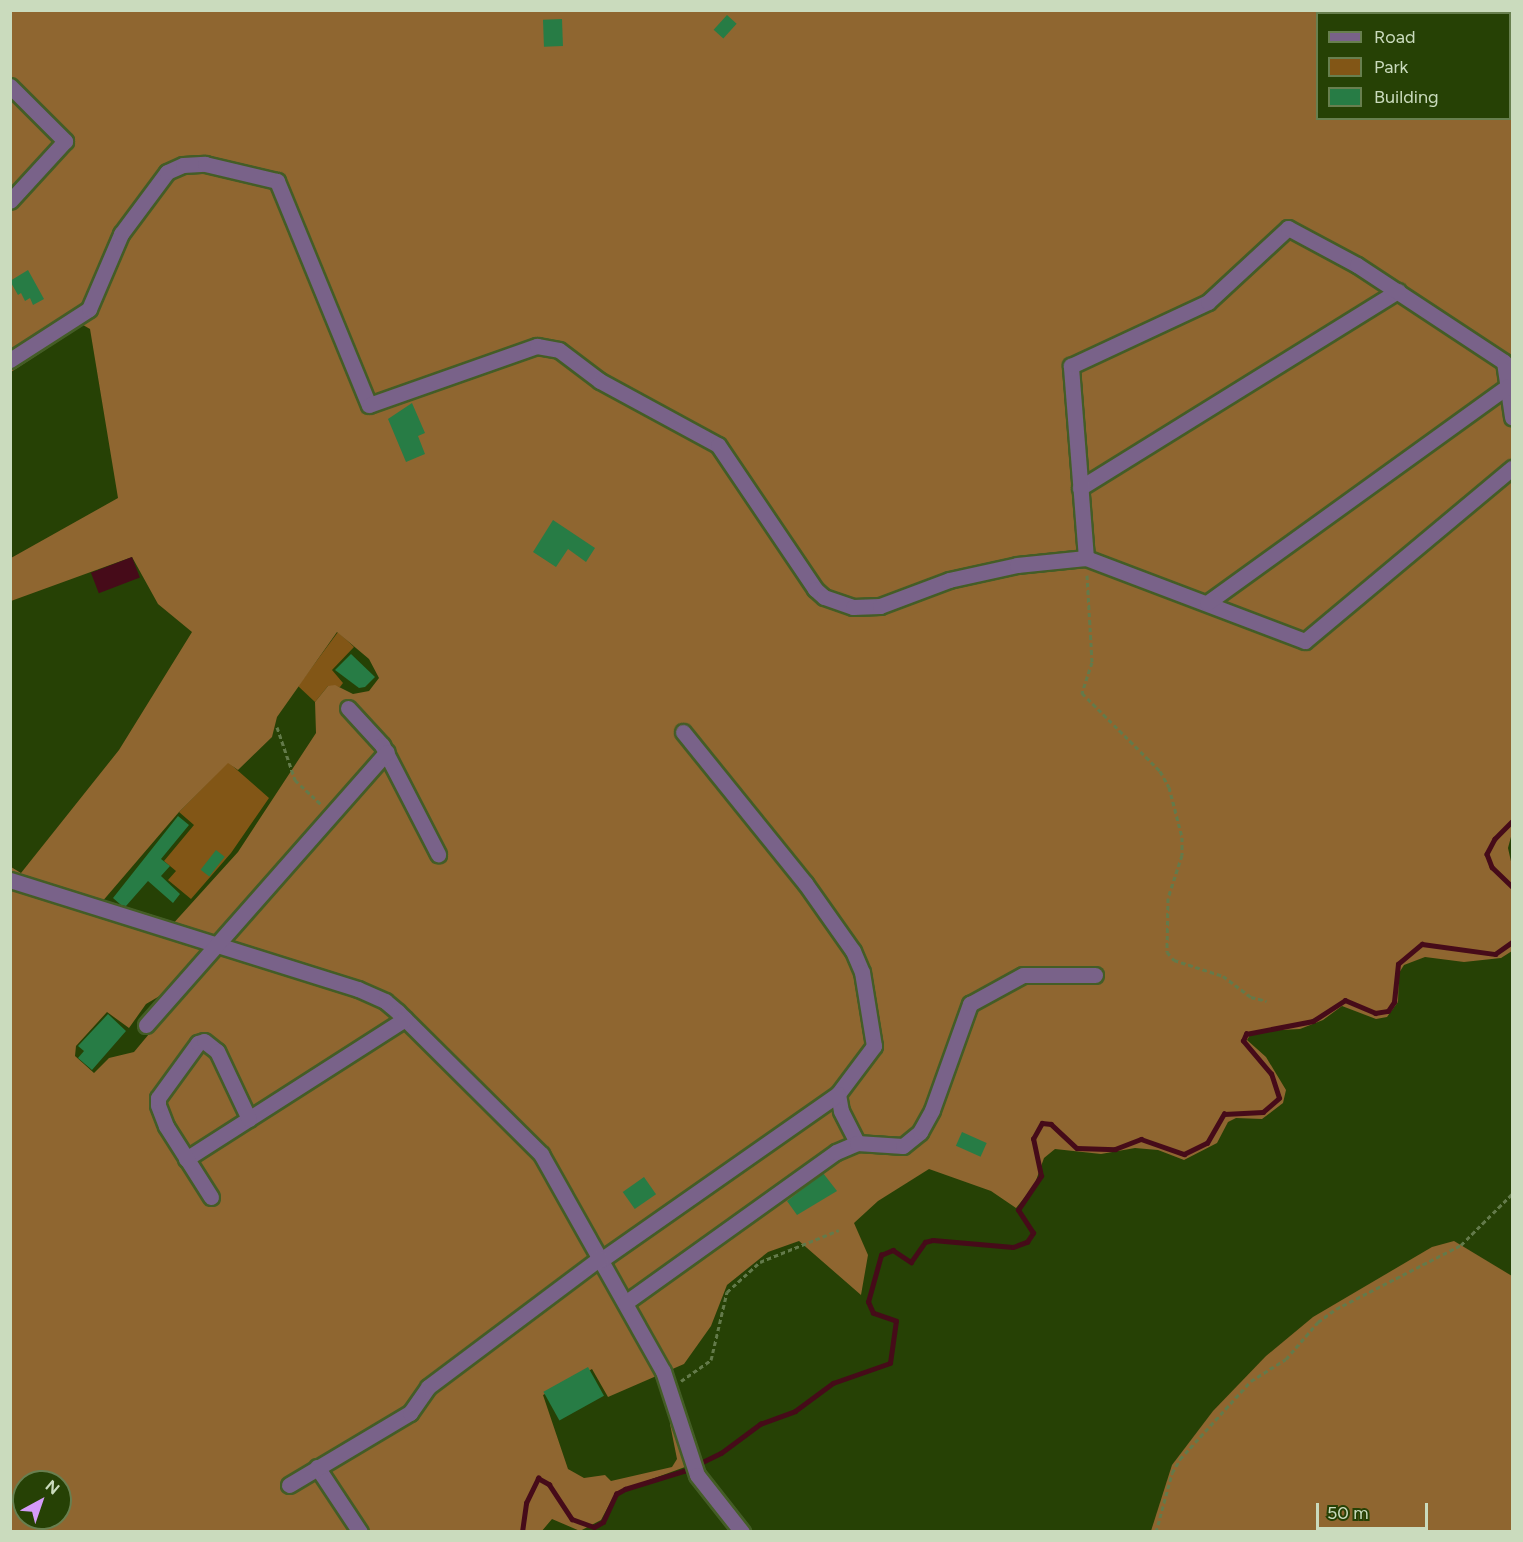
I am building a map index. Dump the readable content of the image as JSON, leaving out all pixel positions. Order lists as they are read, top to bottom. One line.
{"legend":["Road","Park","Building"],"scale_bar":"50 m","north":"top right"}
